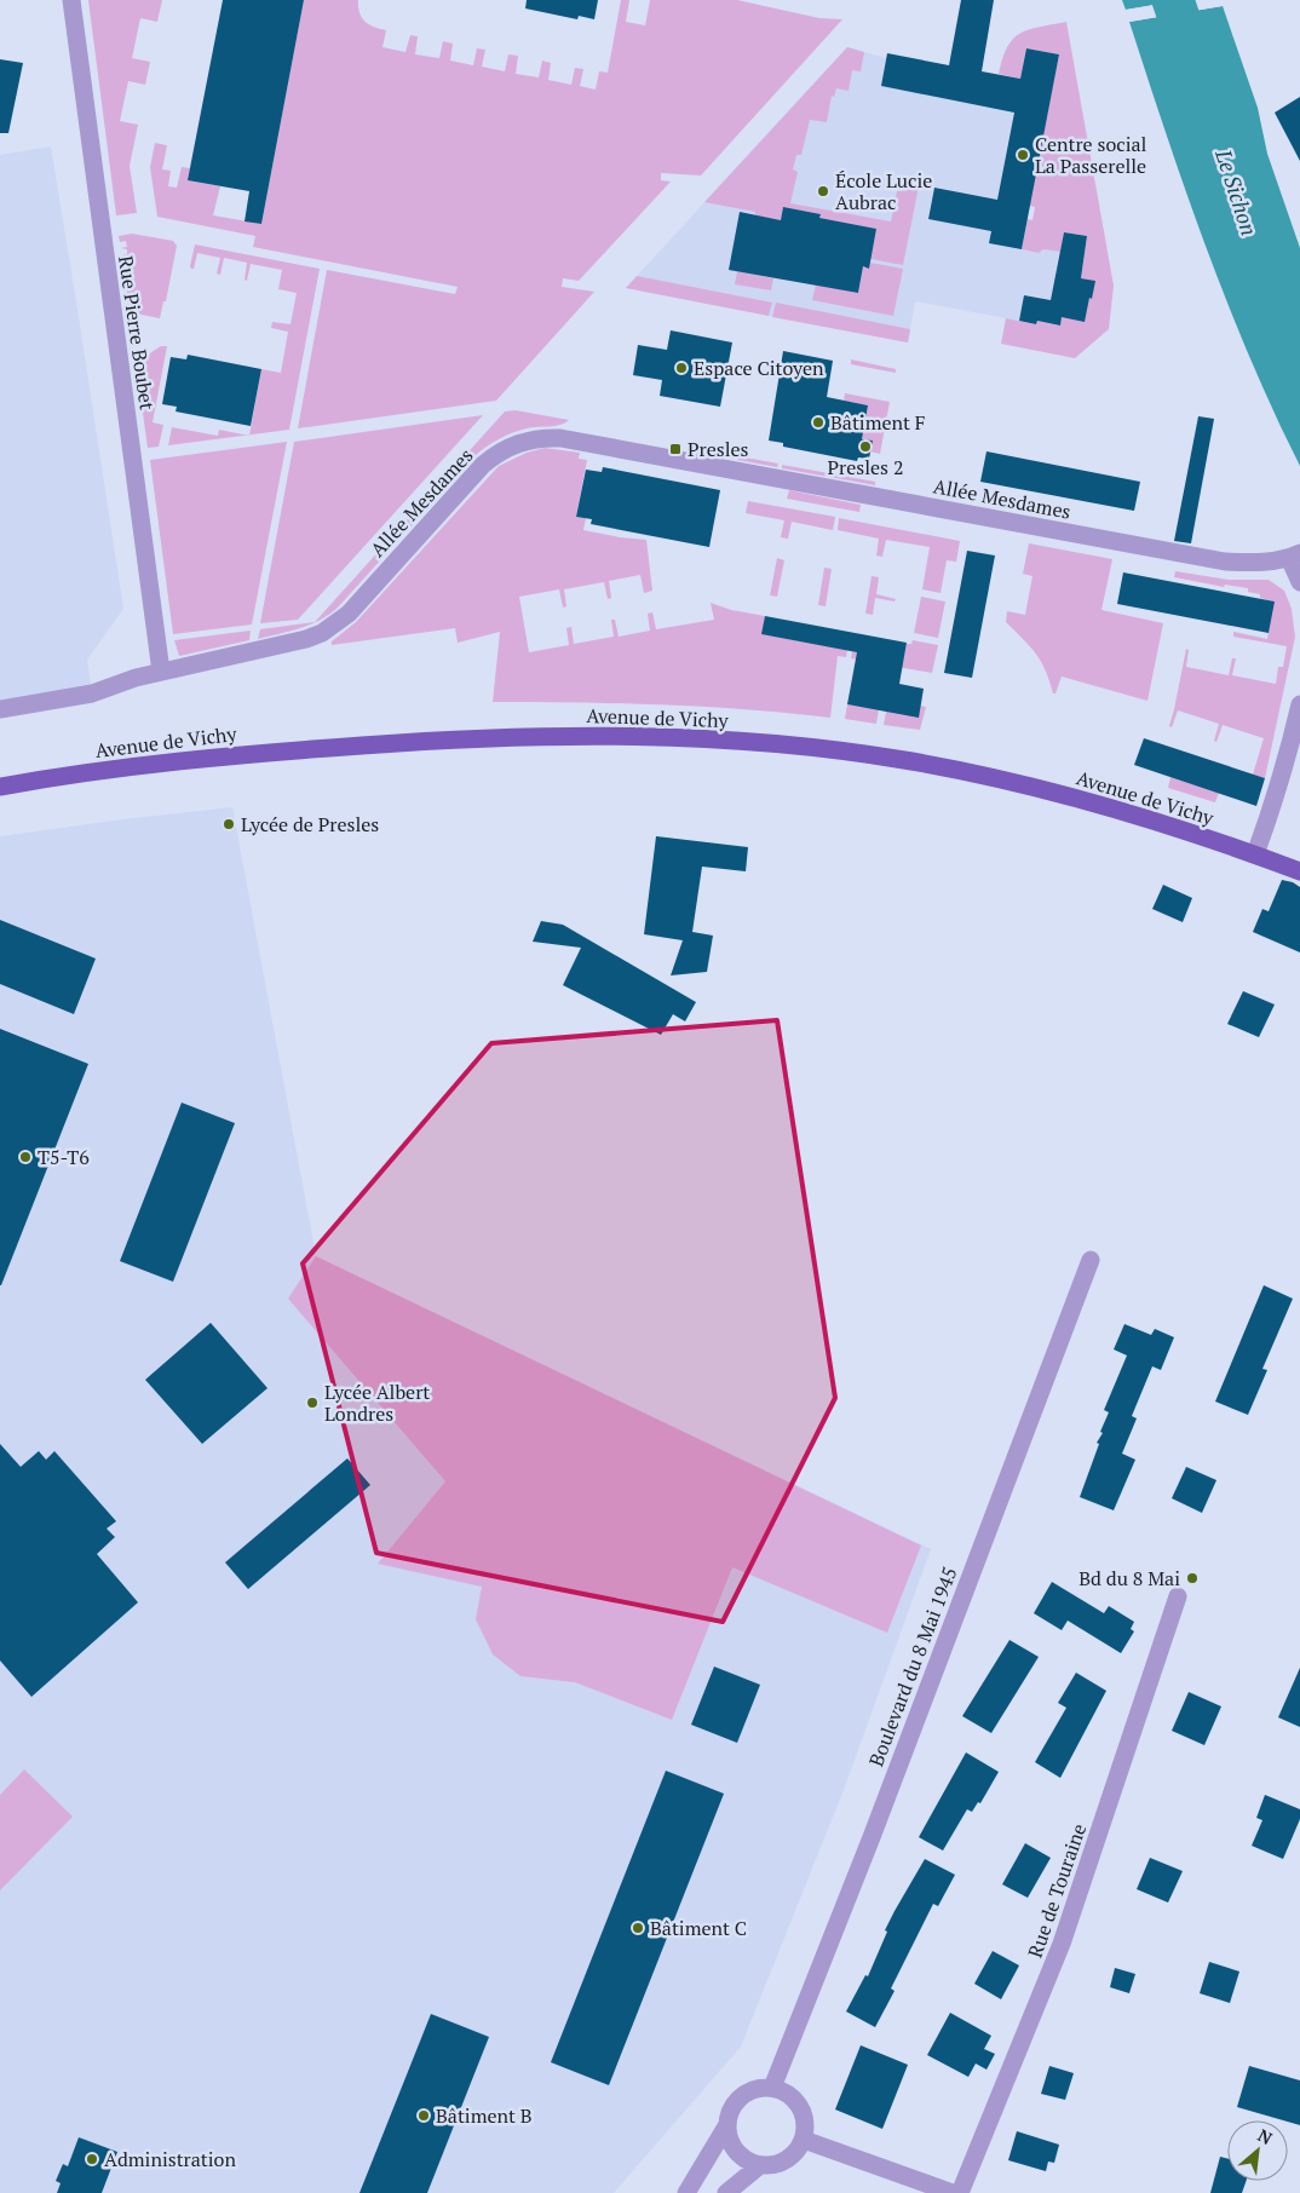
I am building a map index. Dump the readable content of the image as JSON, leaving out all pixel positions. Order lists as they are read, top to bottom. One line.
{"streets":{"main road":["Avenue de Vichy"],"street":["Rue Pierre Boubet","Allée Mesdames","Boulevard du 8 Mai 1945","Rue de Touraine"]},"crossings":[["Rue Pierre Boubet","Allée Mesdames"]],"water":["Le Sichon"],"places":{"other":["Centre social La Passerelle","École Lucie Aubrac","Espace Citoyen","Bâtiment F","Presles 2","Lycée de Presles","T5-T6","Lycée Albert Londres","Bd du 8 Mai","Bâtiment C","Bâtiment B","Administration"],"transit":["Presles"]},"north":"top right"}
